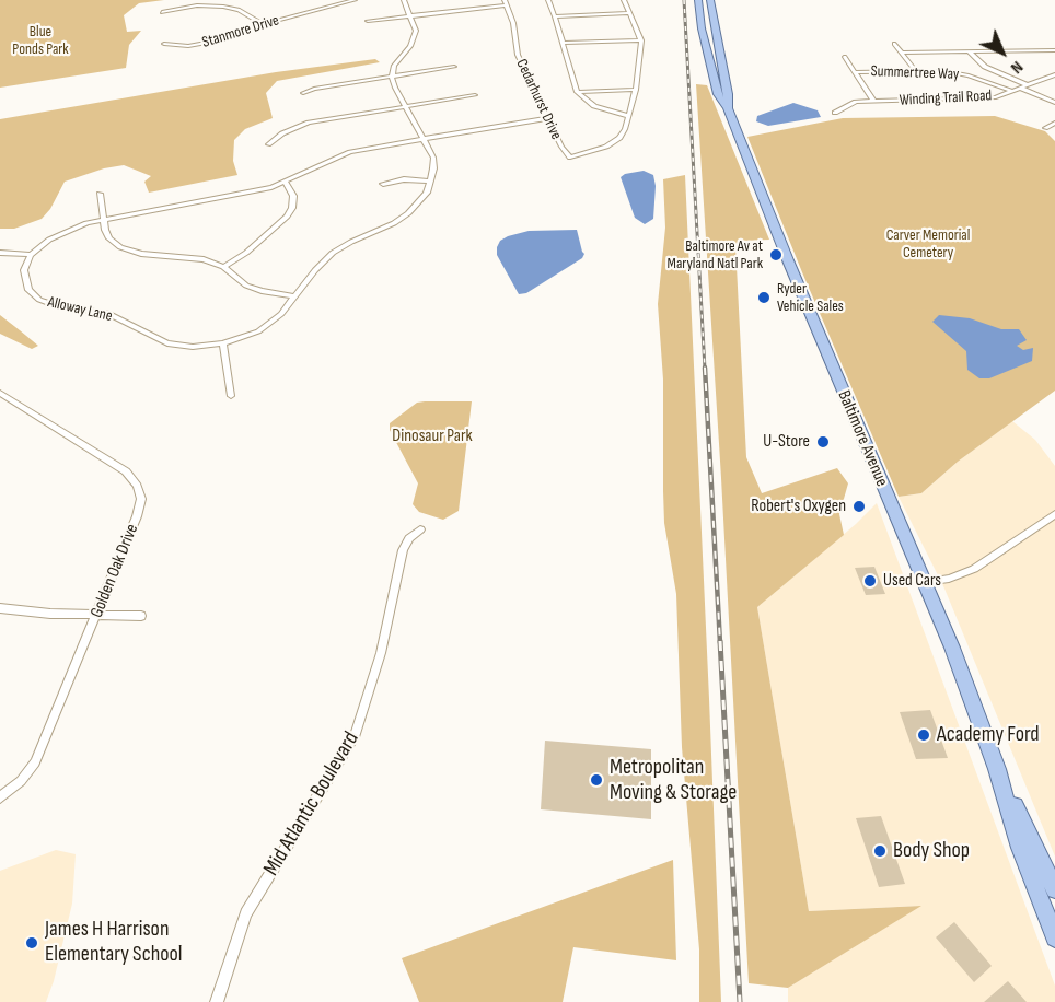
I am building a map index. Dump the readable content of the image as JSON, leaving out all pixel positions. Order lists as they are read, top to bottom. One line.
{"streets":{"main road":["Baltimore Avenue"],"street":["Stanmore Drive","Summertree Way","Winding Trail Road","Cedarhurst Drive","Alloway Lane","Golden Oak Drive","Mid Atlantic Boulevard"]},"crossings":[["Summertree Way","Winding Trail Road"]],"parks":["Blue Ponds Park","Carver Memorial Cemetery","Dinosaur Park"],"places":["Baltimore Av at Maryland Natl Park","Ryder Vehicle Sales","U-Store","Robert's Oxygen","Used Cars","Academy Ford","Metropolitan Moving & Storage","Body Shop","James H Harrison Elementary School"],"north":"bottom right"}
